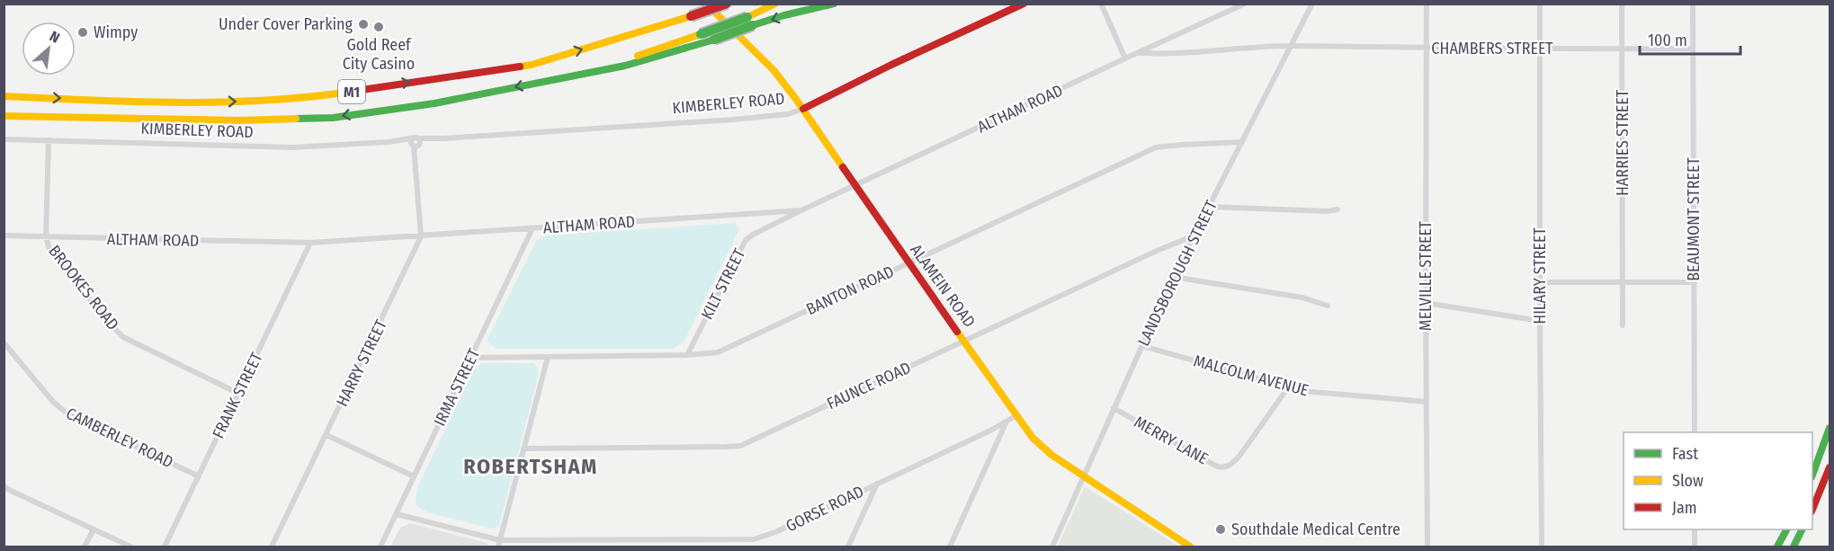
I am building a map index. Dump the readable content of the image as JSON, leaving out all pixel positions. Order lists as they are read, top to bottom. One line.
{"streets":{"main road":["M1","KIMBERLEY ROAD","ALAMEIN ROAD"],"street":["CHAMBERS STREET","ALTHAM ROAD","HARRIES STREET","BEAUMONT STREET","LANDSBOROUGH STREET","MELVILLE STREET","HILARY STREET","KILT STREET","BROOKES ROAD","BANTON ROAD","HARRY STREET","MALCOLM AVENUE","FAUNCE ROAD","IRMA STREET","FRANK STREET","CAMBERLEY ROAD","MERRY LANE","GORSE ROAD"]},"crossings":[["CHAMBERS STREET","ALTHAM ROAD"],["CHAMBERS STREET","HARRIES STREET"],["CHAMBERS STREET","BEAUMONT STREET"],["CHAMBERS STREET","LANDSBOROUGH STREET"],["CHAMBERS STREET","MELVILLE STREET"],["CHAMBERS STREET","HILARY STREET"],["KIMBERLEY ROAD","ALAMEIN ROAD"],["KIMBERLEY ROAD","BROOKES ROAD"],["KIMBERLEY ROAD","HARRY STREET"],["ALTHAM ROAD","LANDSBOROUGH STREET"],["ALTHAM ROAD","KILT STREET"],["ALTHAM ROAD","ALAMEIN ROAD"],["ALTHAM ROAD","BROOKES ROAD"],["ALTHAM ROAD","HARRY STREET"],["ALTHAM ROAD","IRMA STREET"],["ALTHAM ROAD","FRANK STREET"],["LANDSBOROUGH STREET","ALAMEIN ROAD"],["LANDSBOROUGH STREET","BANTON ROAD"],["LANDSBOROUGH STREET","MALCOLM AVENUE"],["LANDSBOROUGH STREET","FAUNCE ROAD"],["LANDSBOROUGH STREET","MERRY LANE"],["MELVILLE STREET","MALCOLM AVENUE"],["KILT STREET","BANTON ROAD"],["ALAMEIN ROAD","BANTON ROAD"],["ALAMEIN ROAD","FAUNCE ROAD"],["ALAMEIN ROAD","GORSE ROAD"],["BROOKES ROAD","FRANK STREET"],["BANTON ROAD","IRMA STREET"],["MALCOLM AVENUE","MERRY LANE"],["IRMA STREET","GORSE ROAD"],["FRANK STREET","CAMBERLEY ROAD"]],"districts":["ROBERTSHAM"],"places":["Under Cover Parking","Gold Reef City Casino","Wimpy","Southdale Medical Centre"],"legend":["Fast","Slow","Jam"],"scale_bar":"100 m","north":"top right"}
